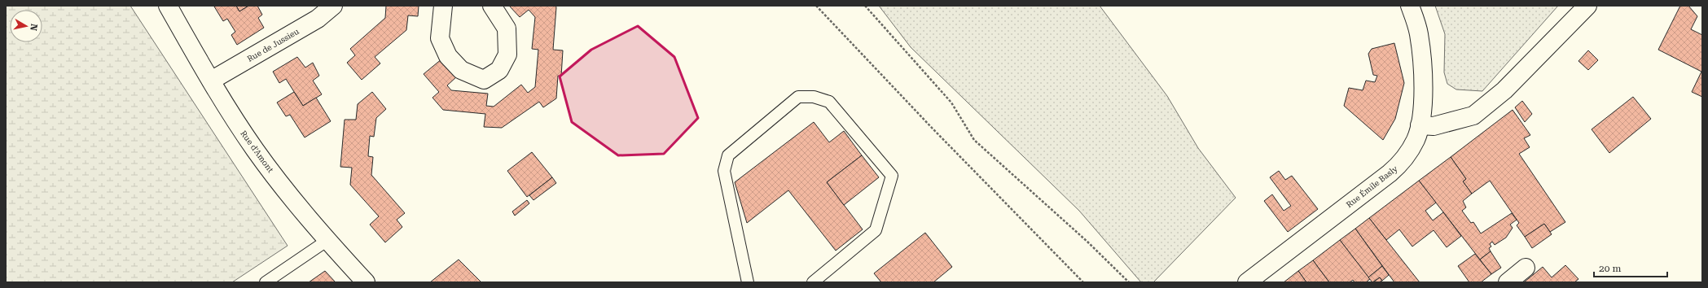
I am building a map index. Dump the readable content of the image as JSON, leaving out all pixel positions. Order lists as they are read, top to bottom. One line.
{"streets":{"street":["Rue de Jussieu","Rue d'Amont","Rue Émile Basly"]},"crossings":[["Rue de Jussieu","Rue d'Amont"]],"scale_bar":"20 m","north":"right"}
